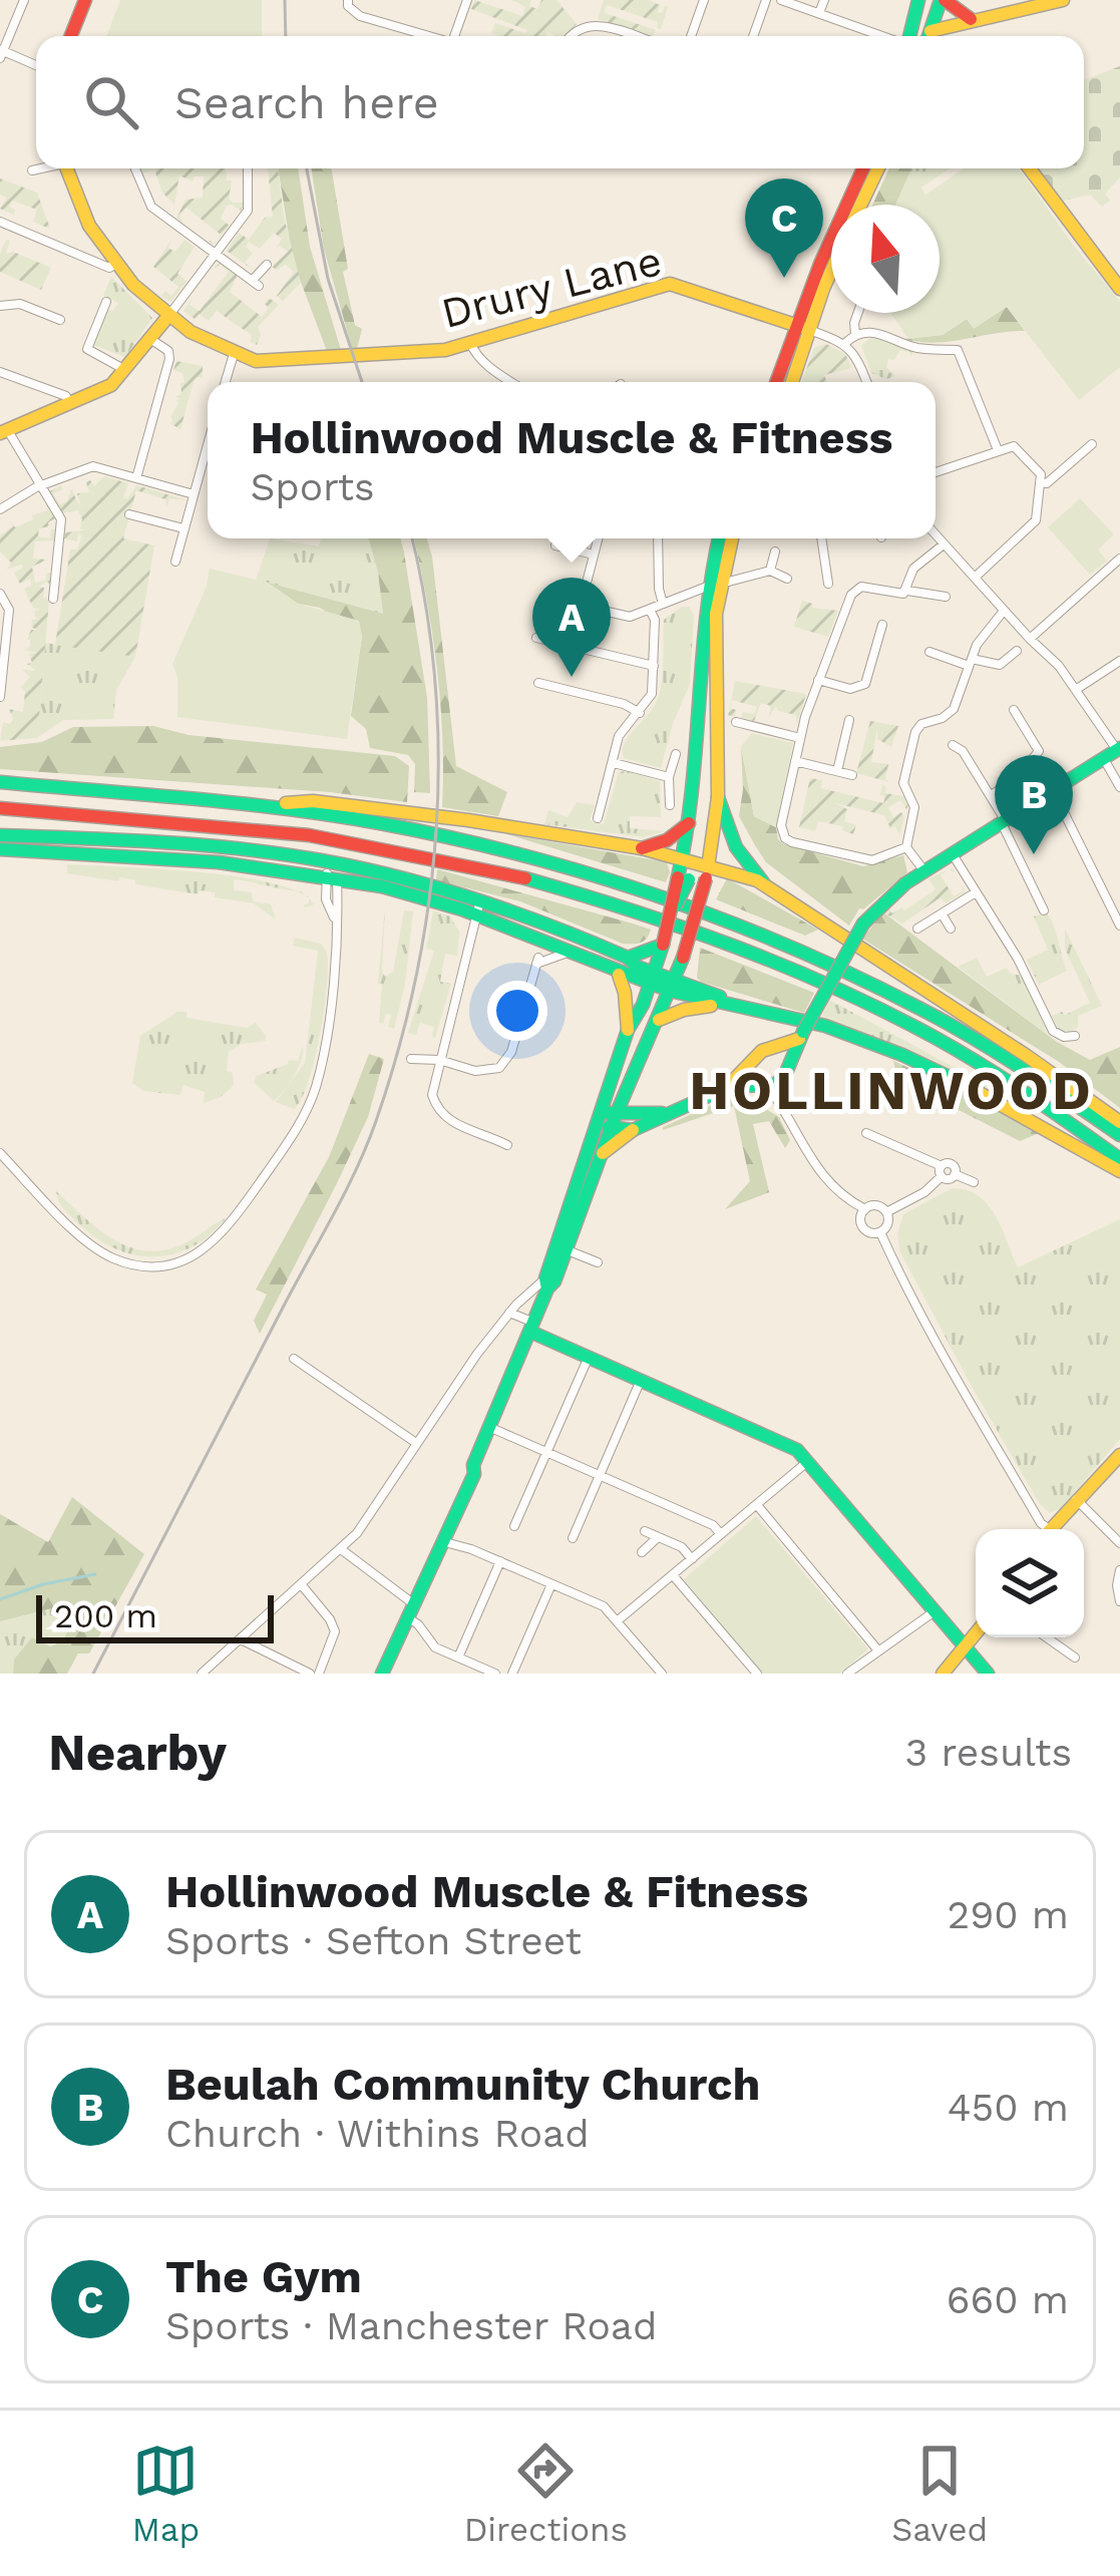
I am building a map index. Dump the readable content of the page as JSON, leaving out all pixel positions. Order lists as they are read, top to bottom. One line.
{"streets":{"main road":["Drury Lane"]},"districts":["HOLLINWOOD"],"scale_bar":"200 m","north":"top","page":{"search":"Search here","pins":["C","A","B"],"popup":["Hollinwood Muscle & Fitness","Sports"],"scale":"200 m","heading":["Nearby","3 results"],"list":[{"mark":"A","name":"Hollinwood Muscle & Fitness","note":"Sports · Sefton Street","value":"290 m"},{"mark":"B","name":"Beulah Community Church","note":"Church · Withins Road","value":"450 m"},{"mark":"C","name":"The Gym","note":"Sports · Manchester Road","value":"660 m"}],"nav":["Map","Directions","Saved"]}}
